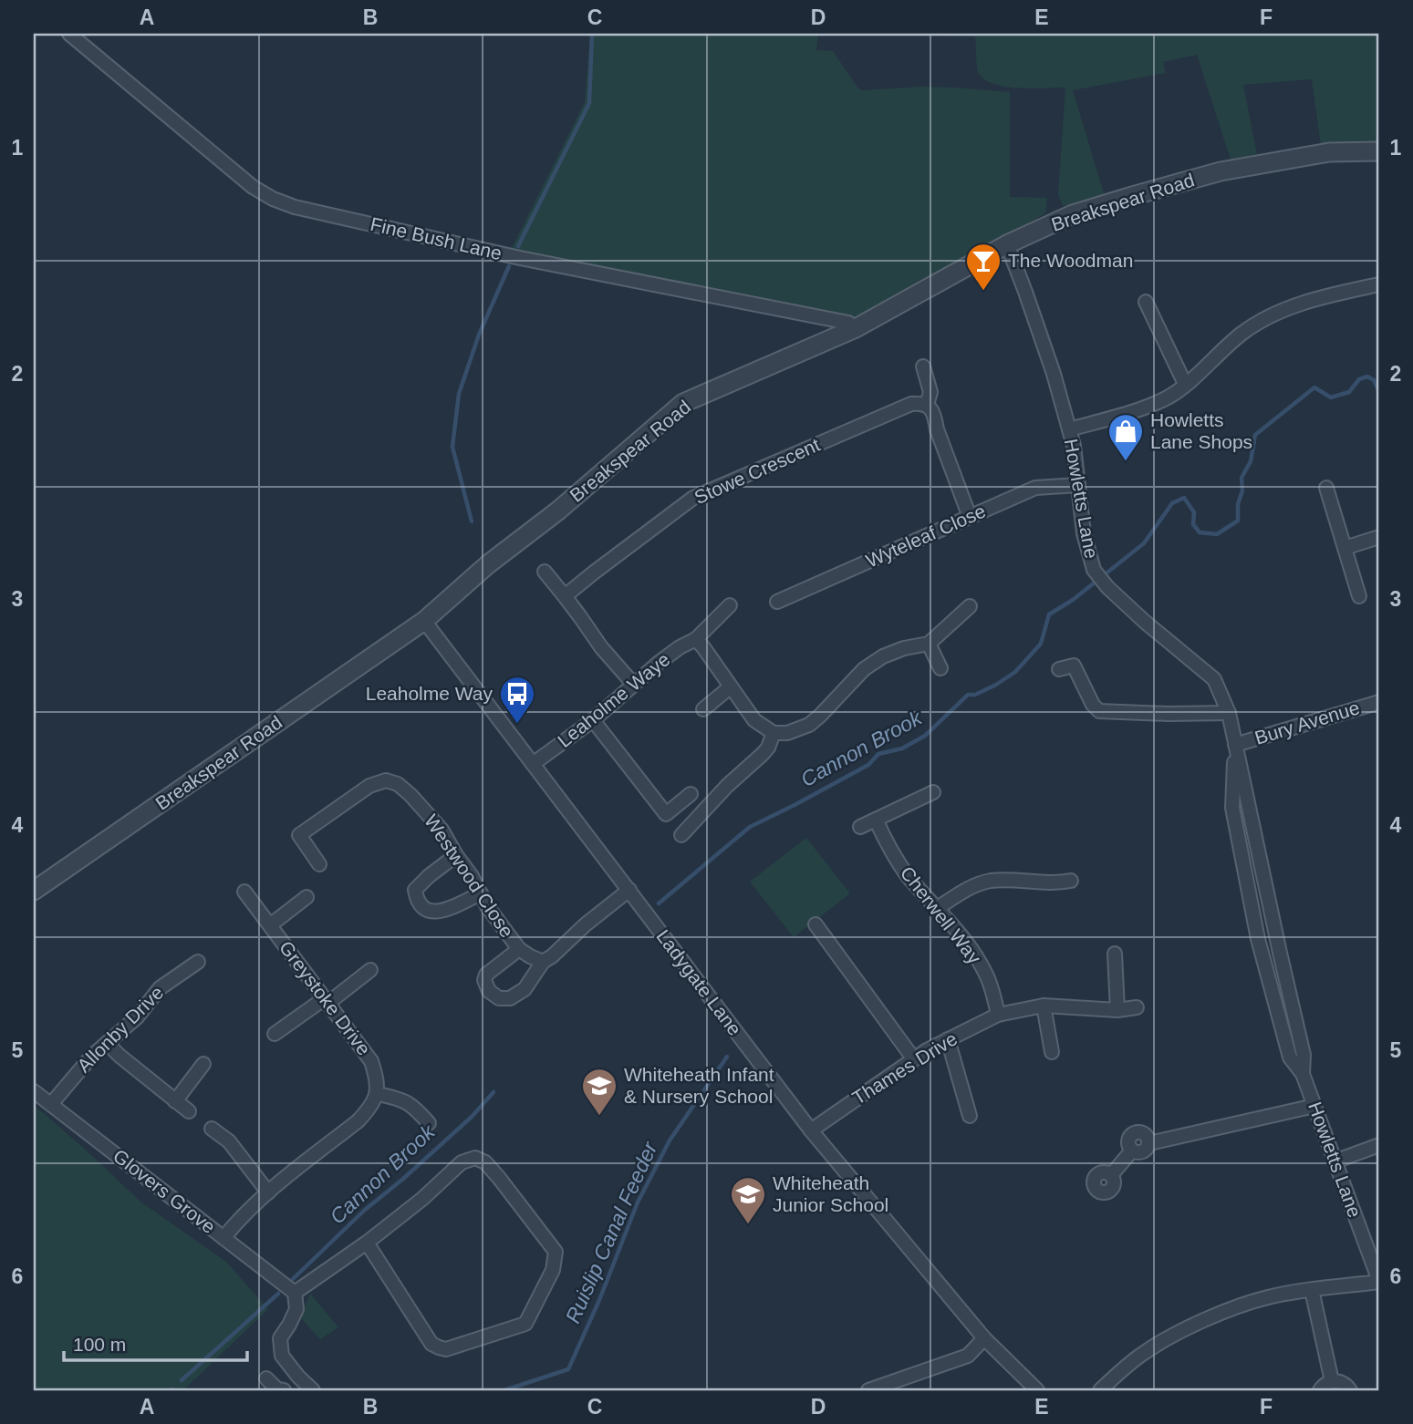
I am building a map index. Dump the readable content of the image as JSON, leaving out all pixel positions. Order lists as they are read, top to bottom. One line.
{"streets":{"street":["Breakspear Road","Fine Bush Lane","Stowe Crescent","Howletts Lane","Wyteleaf Close","Leaholme Waye","Bury Avenue","Westwood Close","Cherwell Way","Ladygate Lane","Greystoke Drive","Allonby Drive","Thames Drive","Glovers Grove"]},"crossings":[["Breakspear Road","Fine Bush Lane"],["Breakspear Road","Howletts Lane"],["Breakspear Road","Ladygate Lane"],["Howletts Lane","Wyteleaf Close"],["Howletts Lane","Bury Avenue"],["Leaholme Waye","Ladygate Lane"],["Cherwell Way","Thames Drive"],["Ladygate Lane","Thames Drive"],["Allonby Drive","Glovers Grove"]],"water":["Cannon Brook","Ruislip Canal Feeder"],"places":{"bar":["The Woodman"],"shop":["Howletts Lane Shops"],"bus stop":["Leaholme Way"],"school or university":["Whiteheath Infant & Nursery School","Whiteheath Junior School"]},"scale_bar":"100 m","grid":{"columns":["A","B","C","D","E","F"],"rows":["1","2","3","4","5","6"]}}
